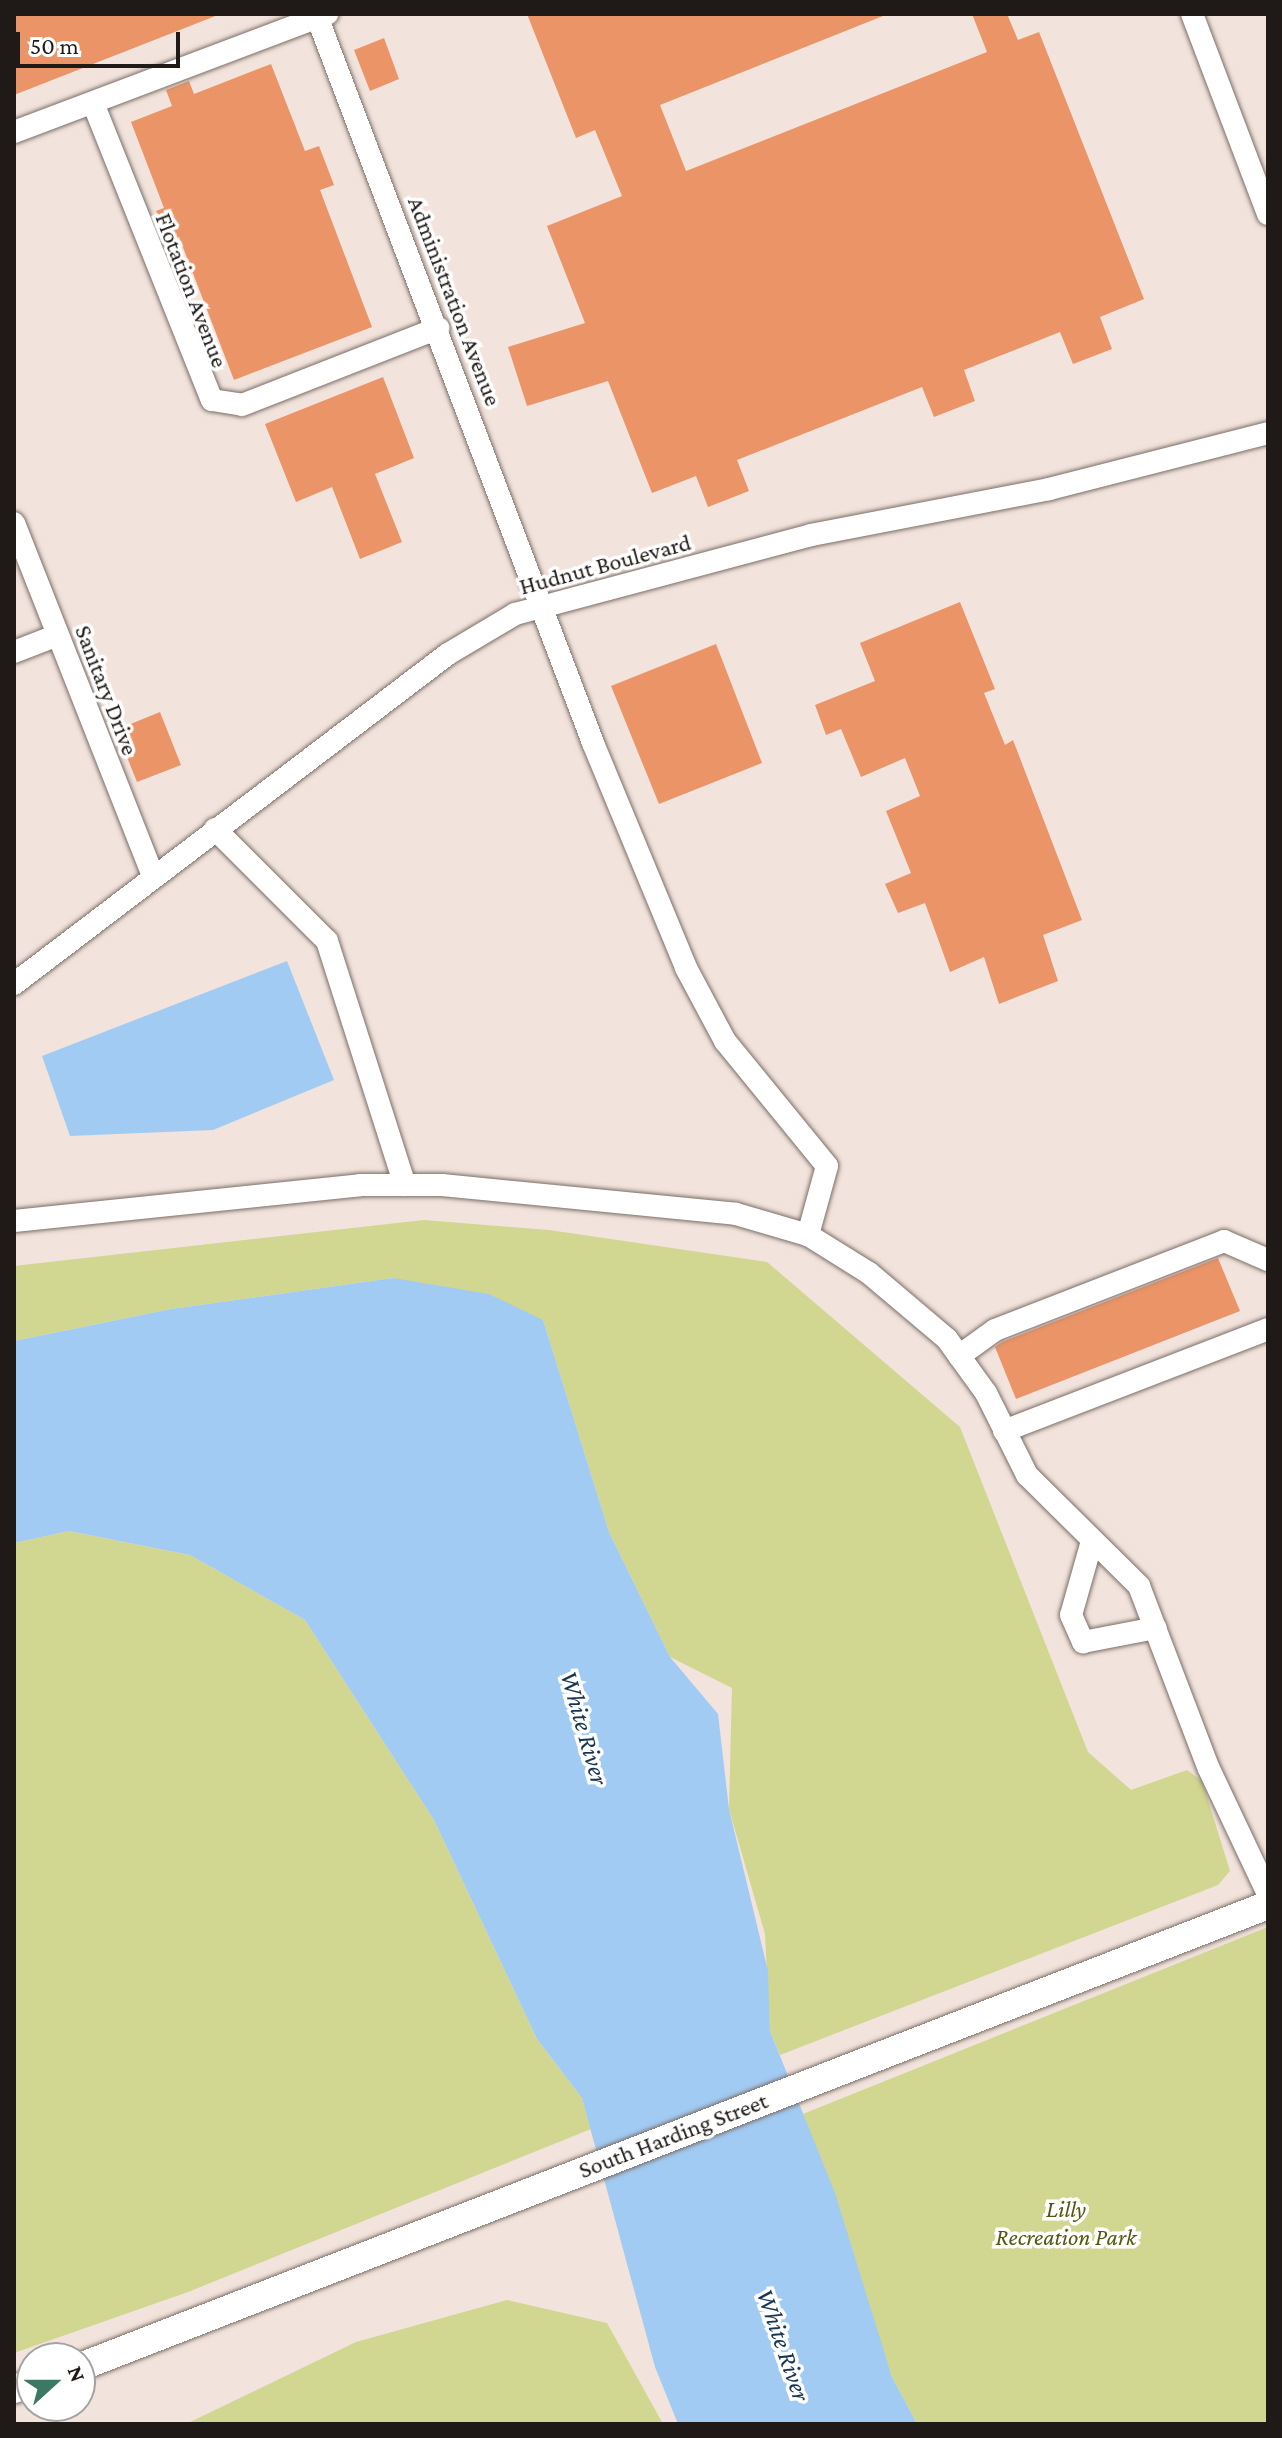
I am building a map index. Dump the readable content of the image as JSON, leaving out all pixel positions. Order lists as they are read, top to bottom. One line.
{"streets":{"main road":["South Harding Street"],"street":["Flotation Avenue","Administration Avenue","Hudnut Boulevard","Sanitary Drive"]},"crossings":[["Flotation Avenue","Administration Avenue"],["Administration Avenue","Hudnut Boulevard"],["Hudnut Boulevard","Sanitary Drive"]],"water":["White River"],"parks":["Lilly Recreation Park"],"scale_bar":"50 m","north":"right"}
